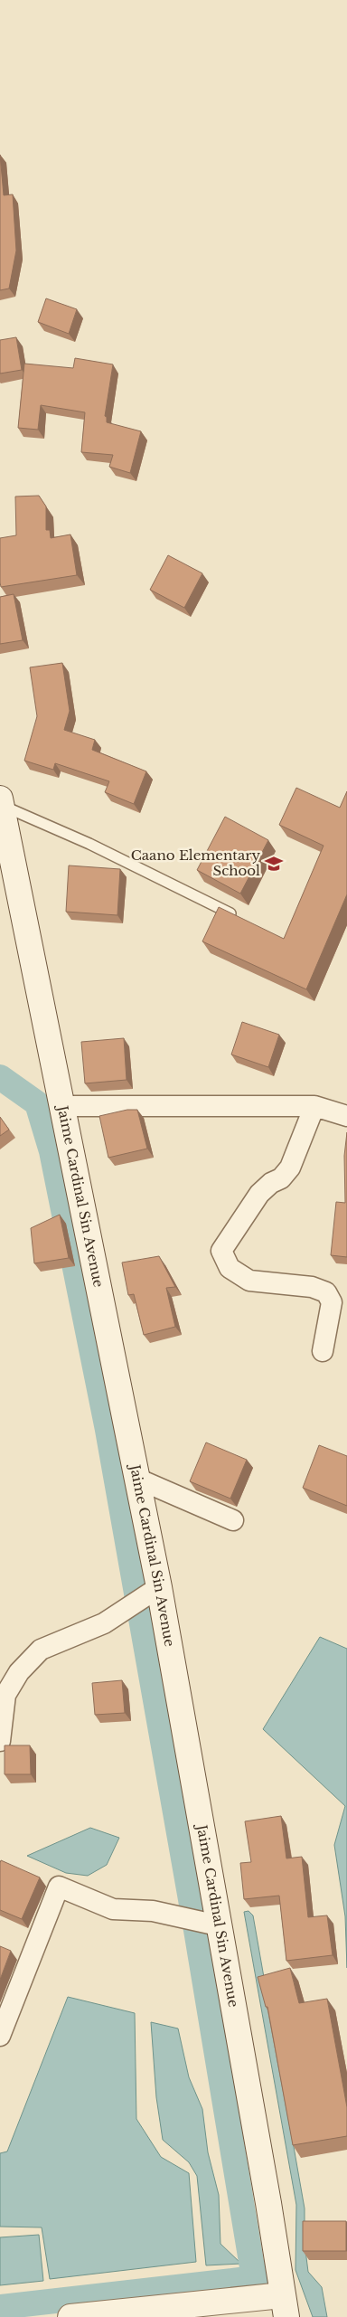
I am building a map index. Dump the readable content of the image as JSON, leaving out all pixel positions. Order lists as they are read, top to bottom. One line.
{"streets":{"main road":["Jaime Cardinal Sin Avenue"]},"places":{"school or university":["Caano Elementary School"]}}
